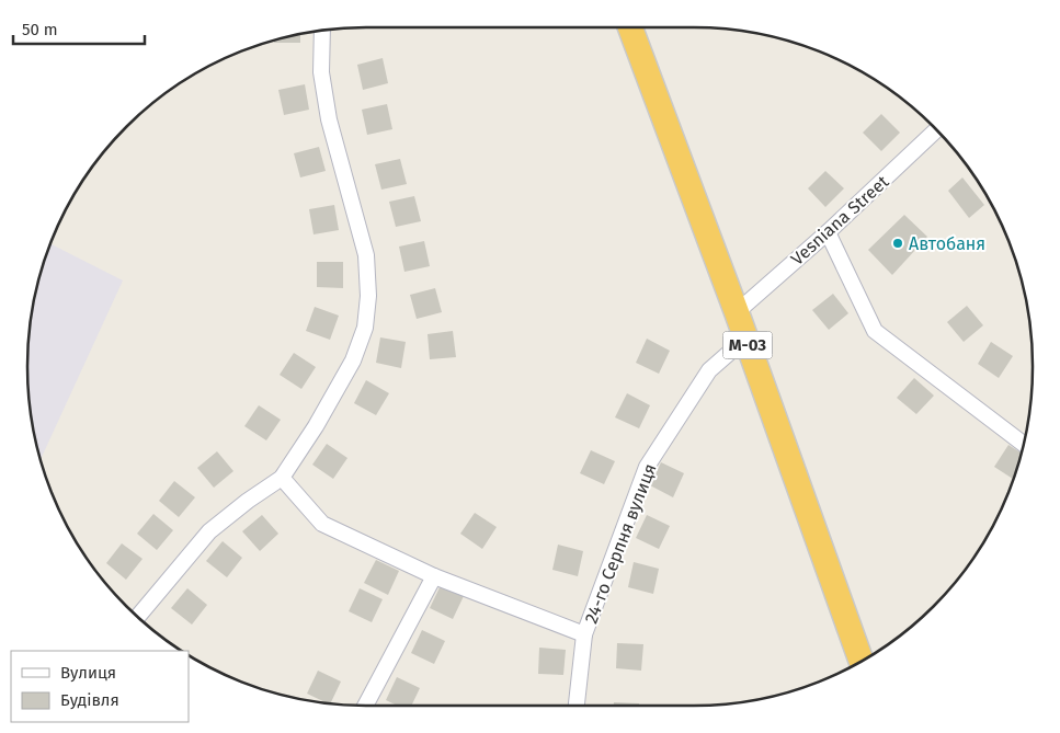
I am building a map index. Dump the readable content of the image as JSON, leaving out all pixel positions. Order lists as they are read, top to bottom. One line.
{"streets":{"highway":["М-03"],"street":["Vesniana Street","24-го Серпня вулиця"]},"crossings":[["Vesniana Street","М-03"],["М-03","24-го Серпня вулиця"]],"places":["Автобаня"],"legend":["Вулиця","Будівля"],"scale_bar":"50 m"}
